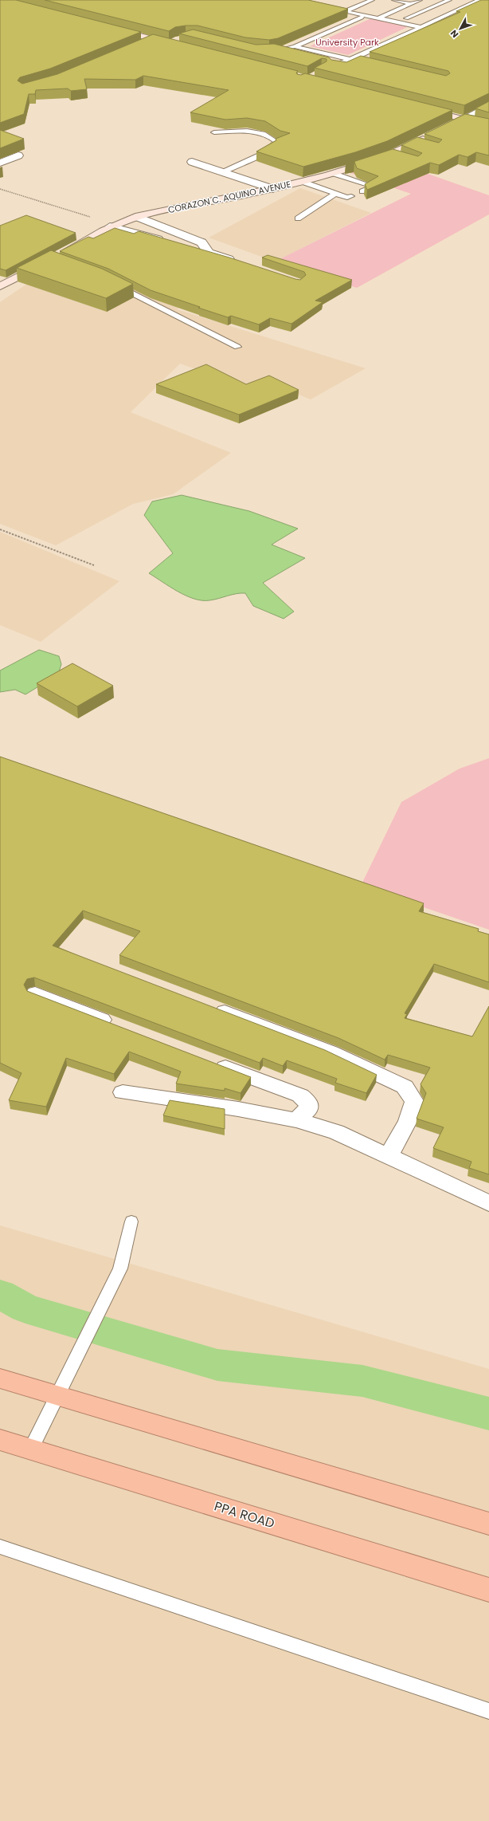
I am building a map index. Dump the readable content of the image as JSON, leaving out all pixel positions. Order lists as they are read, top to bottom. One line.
{"streets":{"highway":["PPA ROAD"],"main road":["CORAZON C. AQUINO AVENUE"]},"parks":["University Park"],"north":"bottom left"}
